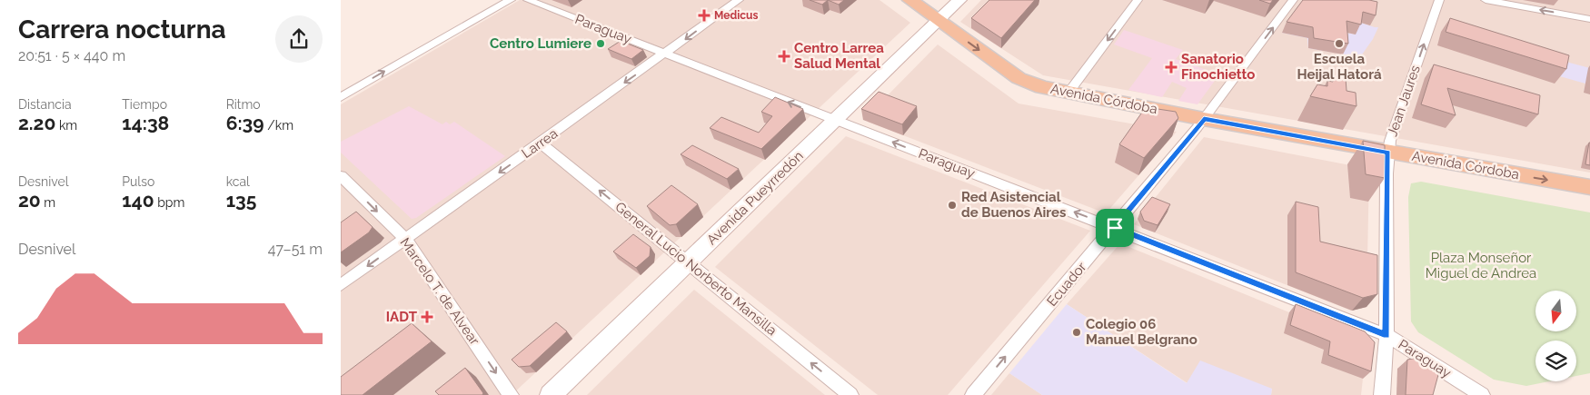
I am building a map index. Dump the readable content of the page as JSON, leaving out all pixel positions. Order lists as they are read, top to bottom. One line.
{"streets":{"main road":["Avenida Córdoba","Avenida Pueyrredón"],"street":["Paraguay","Jean Jaures","Larrea","General Lucio Norberto Mansilla","Ecuador","Marcelo T. de Alvear"]},"crossings":[["Paraguay","Jean Jaures"],["Paraguay","Larrea"],["Paraguay","Avenida Pueyrredón"],["Paraguay","Ecuador"],["Avenida Córdoba","Jean Jaures"],["Avenida Córdoba","Avenida Pueyrredón"],["Avenida Córdoba","Ecuador"],["Larrea","General Lucio Norberto Mansilla"],["Larrea","Marcelo T. de Alvear"],["Avenida Pueyrredón","General Lucio Norberto Mansilla"]],"one_way":["Paraguay","Avenida Córdoba","Jean Jaures","Larrea","General Lucio Norberto Mansilla","Ecuador","Marcelo T. de Alvear"],"parks":["Plaza Monseñor Miguel de Andrea"],"places":{"health":["Medicus","Centro Larrea Salud Mental","Sanatorio Finochietto","IADT"],"other":["Centro Lumiere","Escuela Heijal Hatorá","Red Asistencial de Buenos Aires","Colegio 06 Manuel Belgrano"]},"north":"bottom","page":{"heading":["Carrera nocturna","20:51 · 5 × 440 m"],"stats":[["Distancia","2.20 km"],["Tiempo","14:38"],["Ritmo","6:39 /km"],["Desnivel","20 m"],["Pulso","140 bpm"],["kcal","135"]],"chart":["Desnivel","47–51 m"]}}
